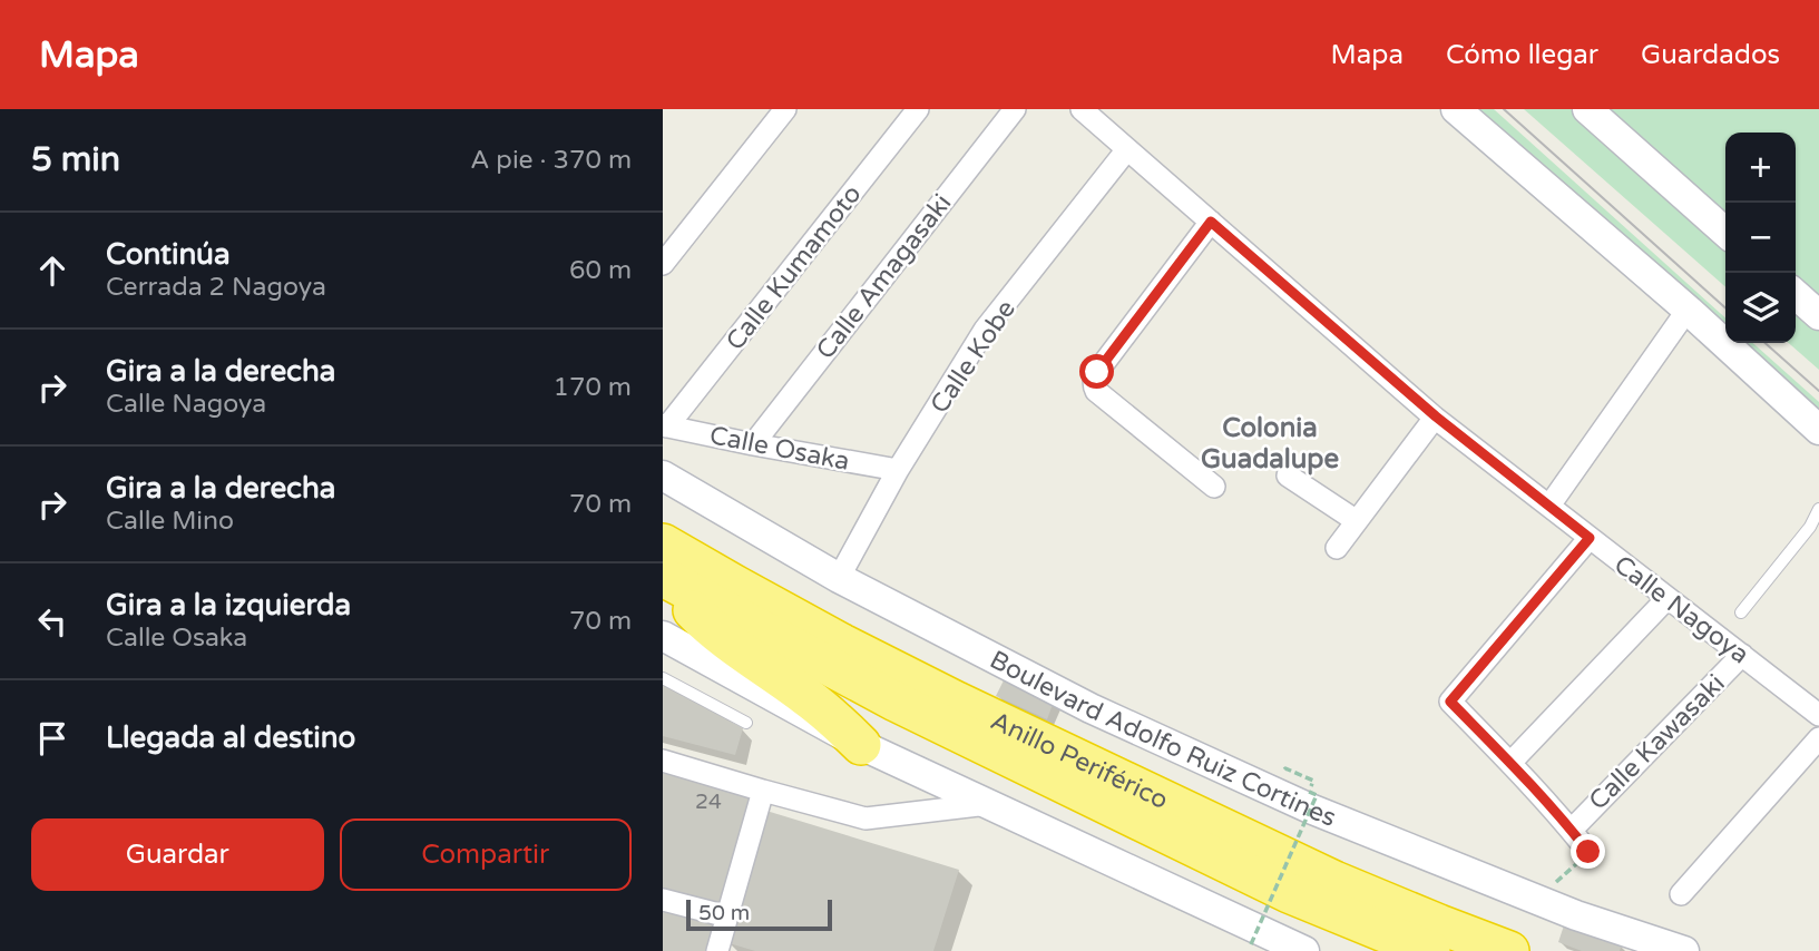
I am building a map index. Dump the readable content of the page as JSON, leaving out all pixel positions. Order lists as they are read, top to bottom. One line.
{"streets":{"highway":["Anillo Periférico"],"main road":["Boulevard Adolfo Ruiz Cortines"],"street":["Calle Kumamoto","Calle Amagasaki","Calle Kobe","Calle Osaka","Calle Nagoya","Calle Kawasaki"]},"crossings":[["Calle Kumamoto","Calle Osaka"],["Calle Amagasaki","Calle Osaka"],["Calle Kobe","Calle Osaka"],["Calle Kobe","Calle Nagoya"],["Calle Kobe","Boulevard Adolfo Ruiz Cortines"],["Calle Nagoya","Calle Kawasaki"]],"districts":["Colonia Guadalupe"],"house_numbers":["24"],"scale_bar":"50 m","page":{"header":"Mapa","nav":["Mapa","Cómo llegar","Guardados"],"heading":["5 min","A pie · 370 m"],"map_buttons":["+","−"],"list":[["Continúa","Cerrada 2 Nagoya","60 m"],["Gira a la derecha","Calle Nagoya","170 m"],["Gira a la derecha","Calle Mino","70 m"],["Gira a la izquierda","Calle Osaka","70 m"],"Llegada al destino"],"buttons":["Guardar","Compartir"],"scale":"50 m"}}
